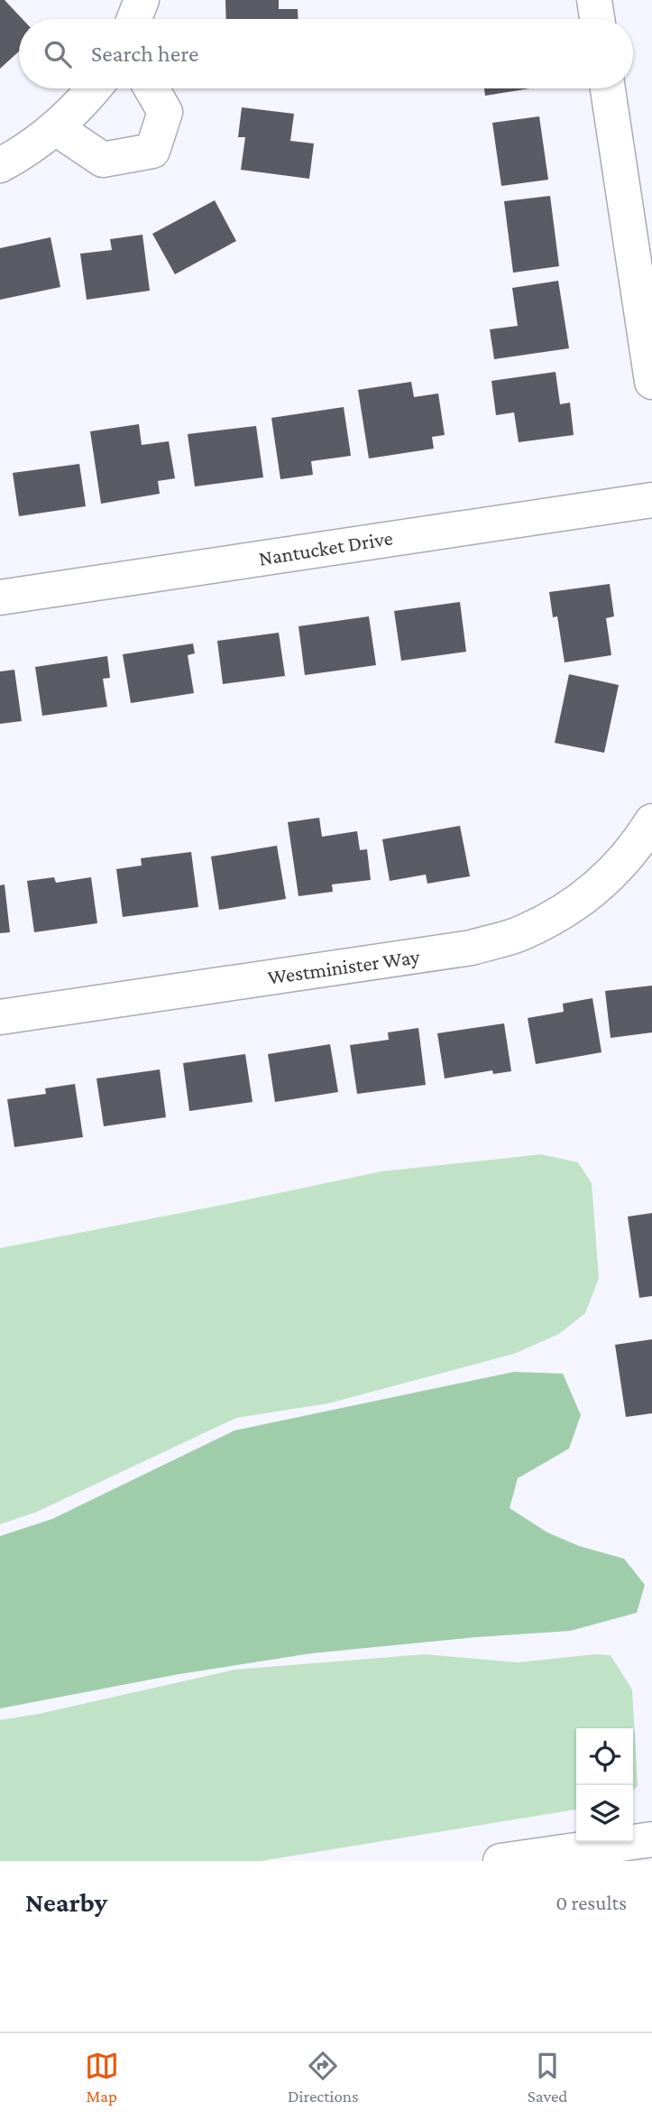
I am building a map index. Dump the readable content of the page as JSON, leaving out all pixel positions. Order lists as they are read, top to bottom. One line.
{"streets":{"street":["Nantucket Drive","Westminister Way"]},"page":{"search":"Search here","heading":["Nearby","0 results"],"nav":["Map","Directions","Saved"]}}
